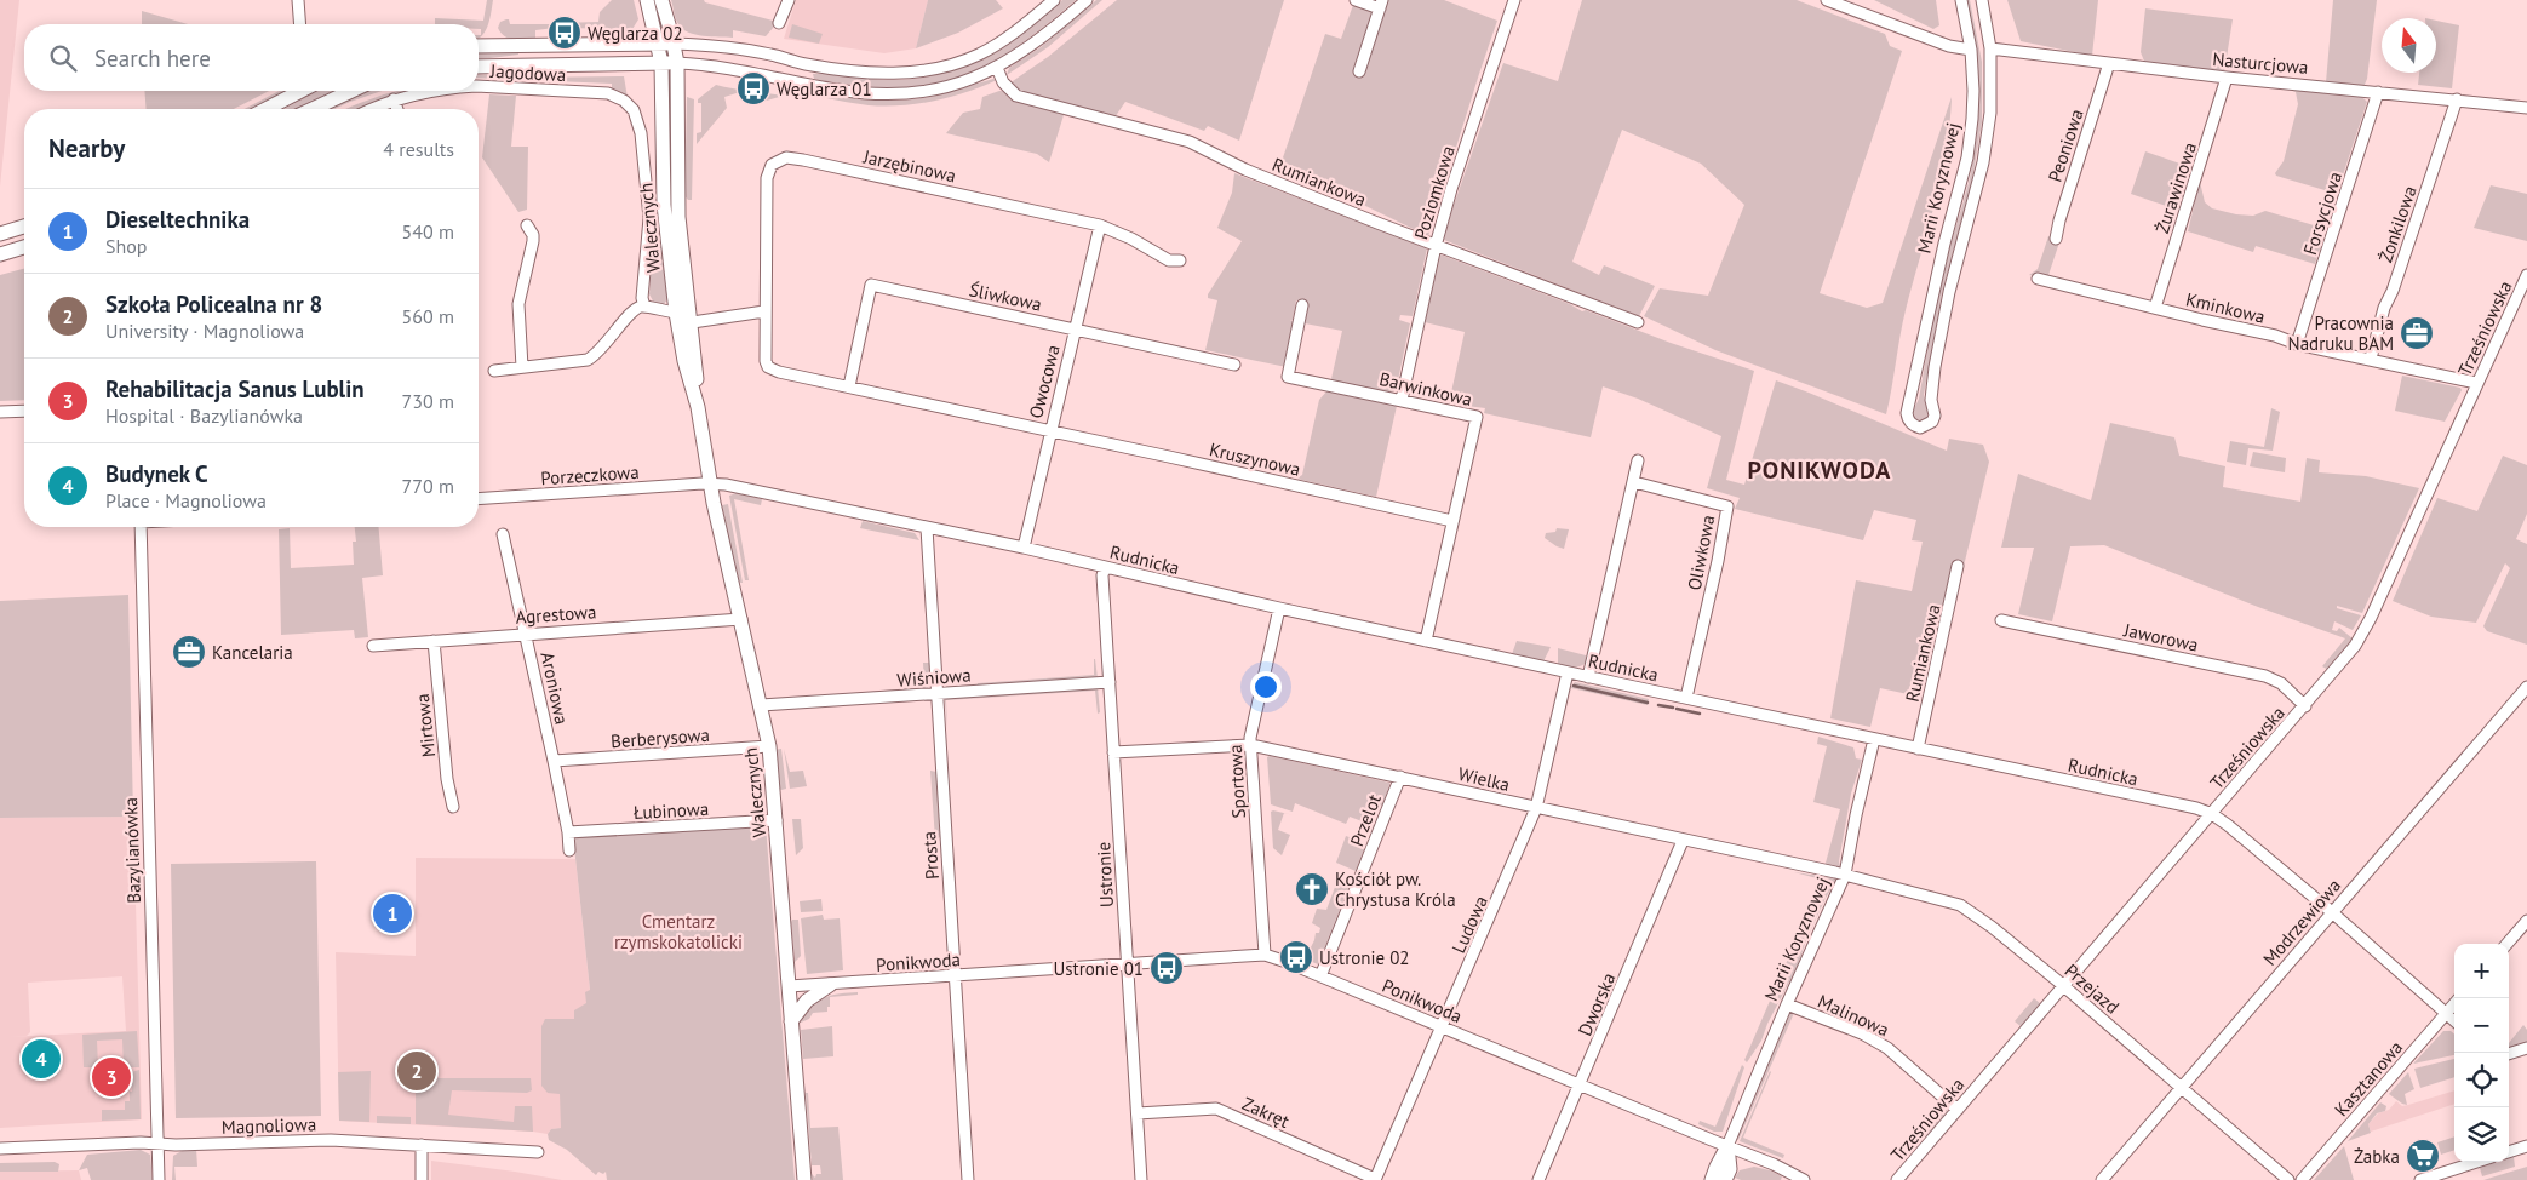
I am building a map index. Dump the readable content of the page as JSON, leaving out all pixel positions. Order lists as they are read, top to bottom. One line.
{"streets":{"street":["Nasturcjowa","Jagodowa","Peoniowa","Jarzębinowa","Rumiankowa","Marii Koryznowej","Żurawinowa","Poziomkowa","Forsycjowa","Żonkilowa","Walecznych","Śliwkowa","Kminkowa","Trześniowska","Owocowa","Barwinkowa","Kruszynowa","Porzeczkowa","Oliwkowa","Rudnicka","Agrestowa","Jaworowa","Wiśniowa","Aroniowa","Mirtowa","Berberysowa","Wielka","Sportowa","Łubinowa","Przelot","Bazylianówka","Prosta","Ustronie","Modrzewiowa","Ludowa","Ponikwoda","Przejazd","Dworska","Malinowa","Kasztanowa","Zakręt","Magnoliowa"]},"crossings":[["Nasturcjowa","Peoniowa"],["Nasturcjowa","Marii Koryznowej"],["Nasturcjowa","Żurawinowa"],["Nasturcjowa","Forsycjowa"],["Nasturcjowa","Żonkilowa"],["Jagodowa","Walecznych"],["Jarzębinowa","Śliwkowa"],["Jarzębinowa","Owocowa"],["Jarzębinowa","Kruszynowa"],["Rumiankowa","Poziomkowa"],["Rumiankowa","Rudnicka"],["Marii Koryznowej","Rudnicka"],["Marii Koryznowej","Wielka"],["Marii Koryznowej","Ponikwoda"],["Marii Koryznowej","Przejazd"],["Marii Koryznowej","Malinowa"],["Żurawinowa","Kminkowa"],["Poziomkowa","Barwinkowa"],["Forsycjowa","Kminkowa"],["Żonkilowa","Kminkowa"],["Walecznych","Porzeczkowa"],["Walecznych","Rudnicka"],["Walecznych","Agrestowa"],["Walecznych","Wiśniowa"],["Walecznych","Berberysowa"],["Walecznych","Łubinowa"],["Walecznych","Ponikwoda"],["Śliwkowa","Owocowa"],["Kminkowa","Trześniowska"],["Trześniowska","Rudnicka"],["Trześniowska","Jaworowa"],["Trześniowska","Przejazd"],["Trześniowska","Malinowa"],["Owocowa","Kruszynowa"],["Owocowa","Rudnicka"],["Barwinkowa","Kruszynowa"],["Barwinkowa","Rudnicka"],["Porzeczkowa","Rudnicka"],["Oliwkowa","Rudnicka"],["Rudnicka","Sportowa"],["Rudnicka","Prosta"],["Rudnicka","Ustronie"],["Rudnicka","Modrzewiowa"],["Rudnicka","Ludowa"],["Rudnicka","Kasztanowa"],["Agrestowa","Aroniowa"],["Agrestowa","Mirtowa"],["Wiśniowa","Prosta"],["Wiśniowa","Ustronie"],["Aroniowa","Berberysowa"],["Aroniowa","Łubinowa"],["Wielka","Sportowa"],["Wielka","Przelot"],["Wielka","Ustronie"],["Wielka","Ludowa"],["Wielka","Przejazd"],["Wielka","Dworska"],["Sportowa","Ponikwoda"],["Przelot","Ponikwoda"],["Bazylianówka","Magnoliowa"],["Prosta","Ponikwoda"],["Ustronie","Ponikwoda"],["Ustronie","Zakręt"],["Modrzewiowa","Przejazd"],["Ludowa","Ponikwoda"],["Ludowa","Zakręt"],["Ponikwoda","Dworska"]],"districts":["PONIKWODA"],"parks":["Cmentarz rzymskokatolicki"],"places":{"bus stop":["Węglarza 02","Węglarza 01","Ustronie 02","Ustronie 01"],"office":["Pracownia Nadruku BAM","Kancelaria"],"church":["Kościół pw. Chrystusa Króla"],"supermarket":["Żabka"]},"north":"top","page":{"search":"Search here","heading":["Nearby","4 results"],"list":[{"mark":"1","name":"Dieseltechnika","note":"Shop","value":"540 m"},{"mark":"2","name":"Szkoła Policealna nr 8","note":"University · Magnoliowa","value":"560 m"},{"mark":"3","name":"Rehabilitacja Sanus Lublin","note":"Hospital · Bazylianówka","value":"730 m"},{"mark":"4","name":"Budynek C","note":"Place · Magnoliowa","value":"770 m"}],"pins":["1","4","2","3"],"map_buttons":["+","−"]}}
